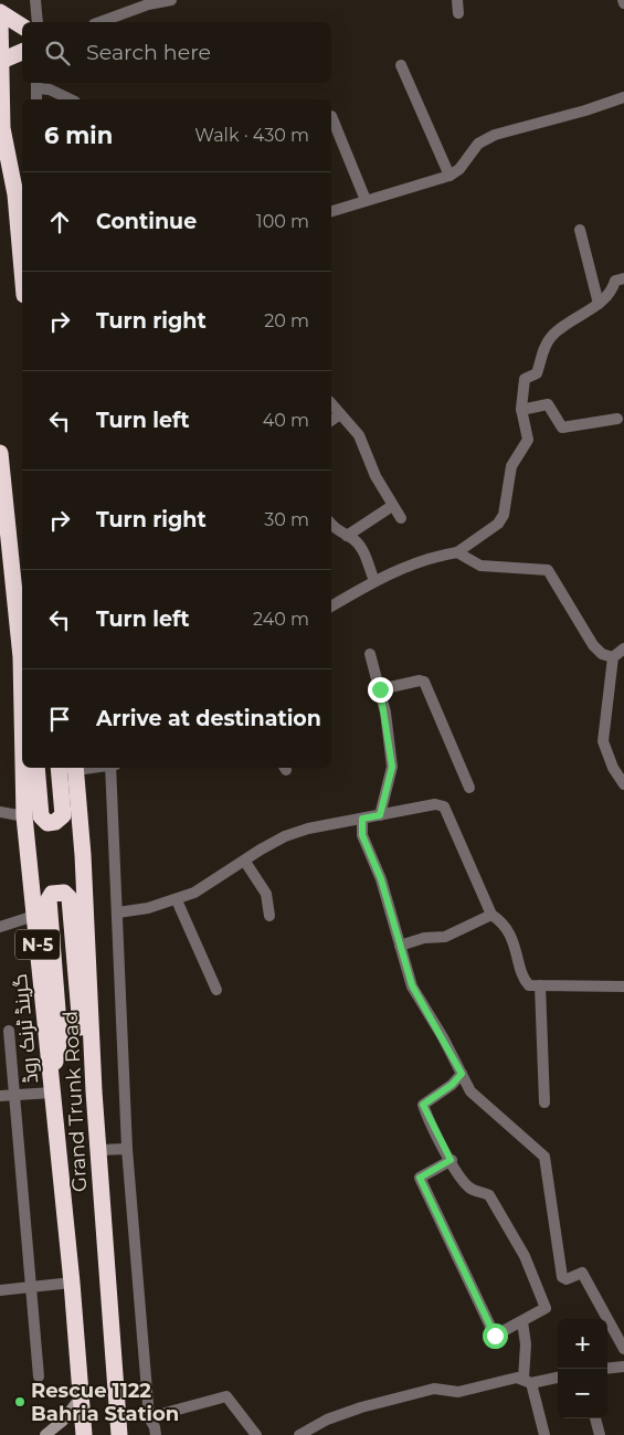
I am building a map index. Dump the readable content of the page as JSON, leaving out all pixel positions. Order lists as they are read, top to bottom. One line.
{"streets":{"highway":["N-5","گرینڈ ٹرنک روڈ","Grand Trunk Road"]},"places":["Rescue 1122 Bahria Station"],"page":{"search":"Search here","heading":["6 min","Walk · 430 m"],"list":[["Continue","100 m"],["Turn right","20 m"],["Turn left","40 m"],["Turn right","30 m"],["Turn left","240 m"],"Arrive at destination"],"map_buttons":["+","−"]}}
